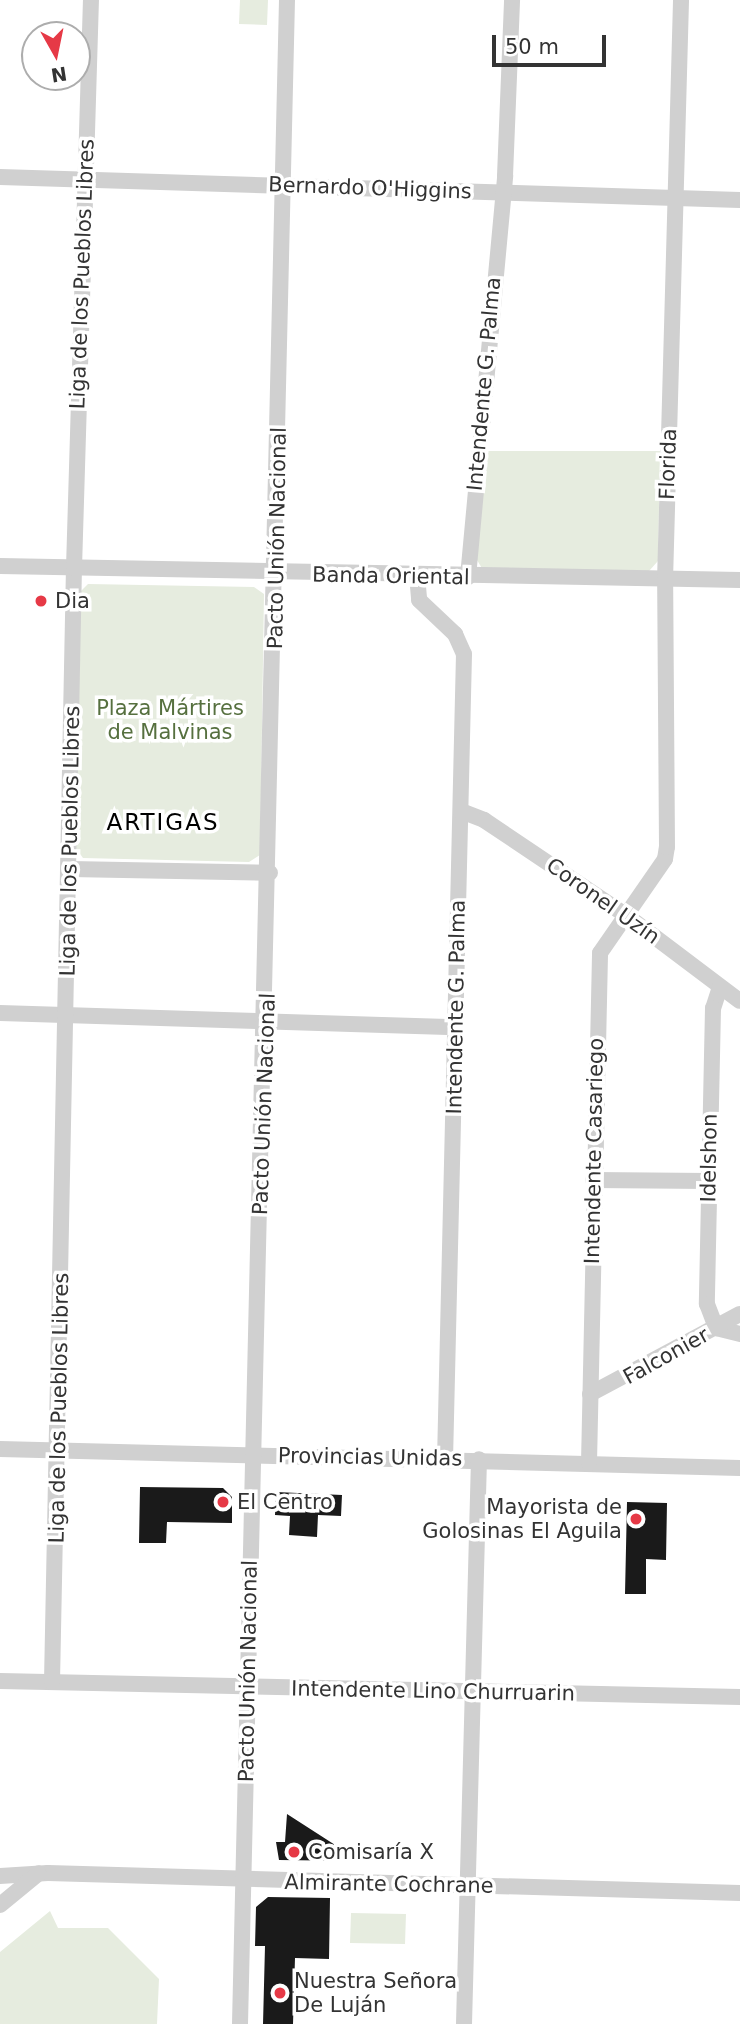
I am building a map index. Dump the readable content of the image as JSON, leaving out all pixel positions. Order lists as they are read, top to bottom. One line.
{"streets":{"street":["Bernardo O'Higgins","Liga de los Pueblos Libres","Intendente G. Palma","Florida","Pacto Unión Nacional","Banda Oriental","Coronel Uzín","Intendente Casariego","Idelshon","Falconier","Provincias Unidas","Intendente Lino Churruarin","Almirante Cochrane"]},"crossings":[["Bernardo O'Higgins","Liga de los Pueblos Libres"],["Bernardo O'Higgins","Intendente G. Palma"],["Bernardo O'Higgins","Florida"],["Bernardo O'Higgins","Pacto Unión Nacional"],["Liga de los Pueblos Libres","Banda Oriental"],["Liga de los Pueblos Libres","Provincias Unidas"],["Liga de los Pueblos Libres","Intendente Lino Churruarin"],["Intendente G. Palma","Banda Oriental"],["Intendente G. Palma","Coronel Uzín"],["Intendente G. Palma","Provincias Unidas"],["Florida","Banda Oriental"],["Florida","Coronel Uzín"],["Florida","Intendente Casariego"],["Pacto Unión Nacional","Banda Oriental"],["Pacto Unión Nacional","Provincias Unidas"],["Pacto Unión Nacional","Intendente Lino Churruarin"],["Pacto Unión Nacional","Almirante Cochrane"],["Coronel Uzín","Intendente Casariego"],["Coronel Uzín","Idelshon"],["Intendente Casariego","Falconier"],["Idelshon","Falconier"]],"districts":["ARTIGAS"],"parks":["Plaza Mártires de Malvinas"],"places":["Dia","El Centro","Mayorista de Golosinas El Aguila","Comisaría X","Nuestra Señora De Luján"],"scale_bar":"50 m","north":"bottom"}
